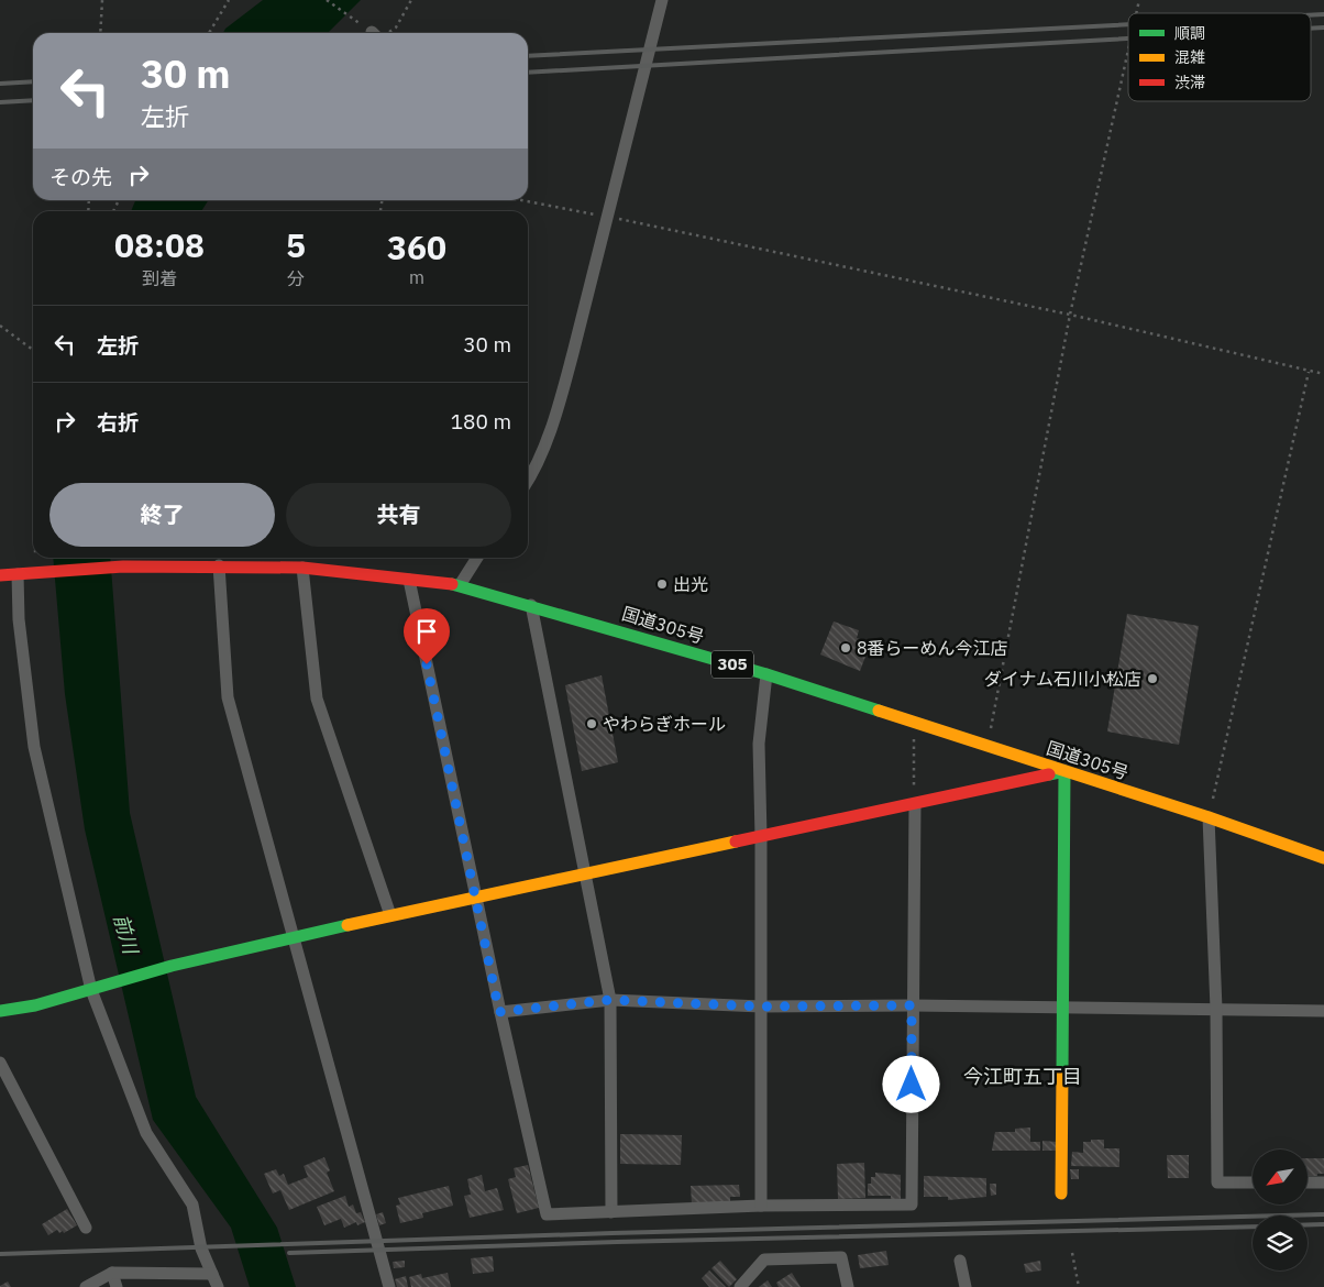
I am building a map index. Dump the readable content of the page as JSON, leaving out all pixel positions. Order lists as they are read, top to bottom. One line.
{"streets":{"main road":["国道305号","305"]},"districts":["今江町五丁目"],"water":["前川"],"places":["出光","8番らーめん今江店","ダイナム石川小松店","やわらぎホール"],"legend":["順調","混雑","渋滞"],"north":"bottom left","page":{"turn":["30 m","左折"],"then":"その先","eta":["08:08","到着","5","分","360","m"],"list":[{"name":"左折","value":"30 m"},{"name":"右折","value":"180 m"}],"buttons":["終了","共有"]}}
